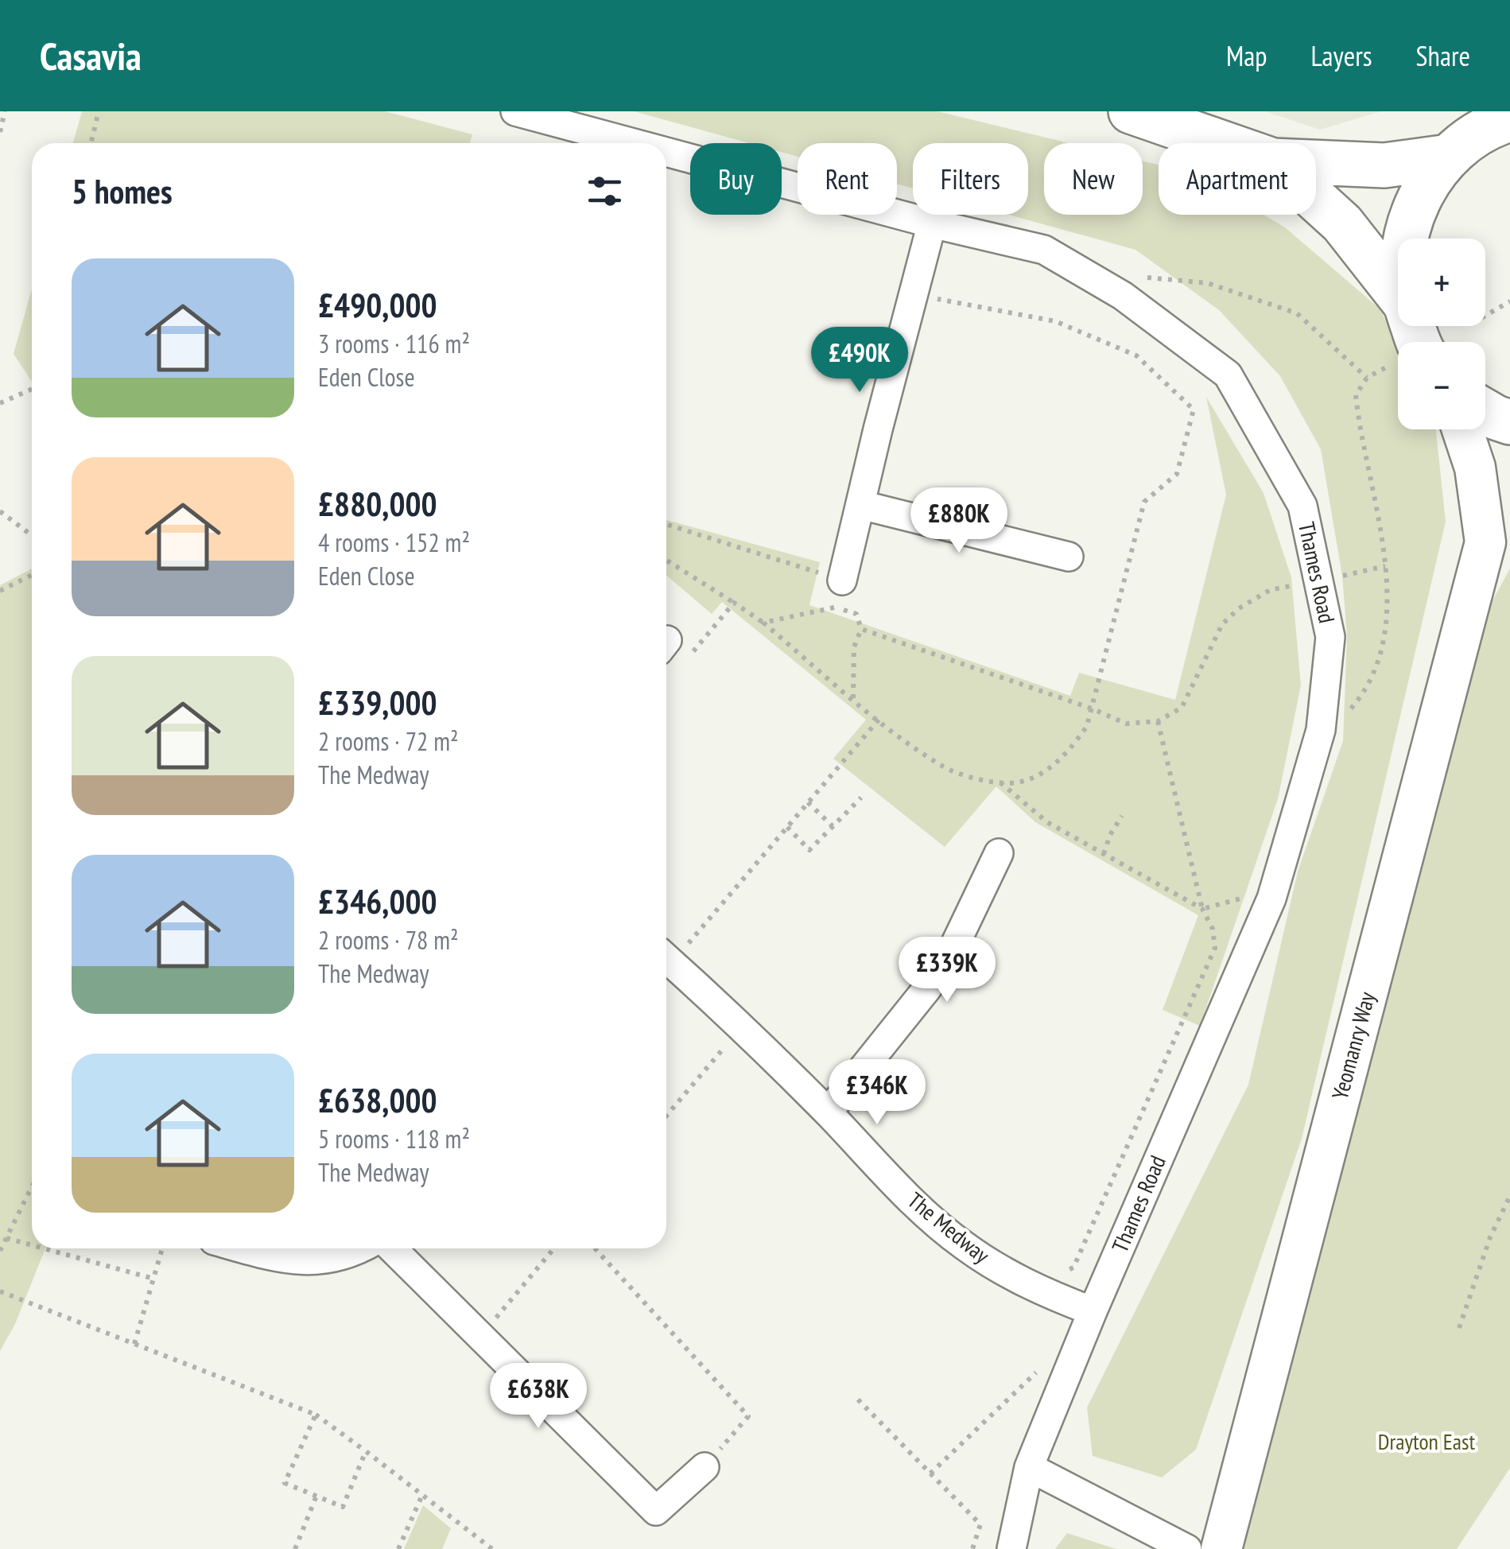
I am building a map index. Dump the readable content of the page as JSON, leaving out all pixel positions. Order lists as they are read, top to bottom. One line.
{"streets":{"street":["Thames Road","Yeomanry Way","The Medway"]},"crossings":[["Thames Road","The Medway"]],"parks":["Drayton East"],"page":{"header":"Casavia","nav":["Map","Layers","Share"],"chip":["Buy","Rent","Filters","New","Apartment"],"heading":"5 homes","map_buttons":["+","−"],"list":[{"name":"£490,000","note":"3 rooms · 116 m² · Eden Close"},{"name":"£880,000","note":"4 rooms · 152 m² · Eden Close"},{"name":"£339,000","note":"2 rooms · 72 m² · The Medway"},{"name":"£346,000","note":"2 rooms · 78 m² · The Medway"},{"name":"£638,000","note":"5 rooms · 118 m² · The Medway"}],"price":["£490K","£880K","£339K","£346K","£638K"]}}
